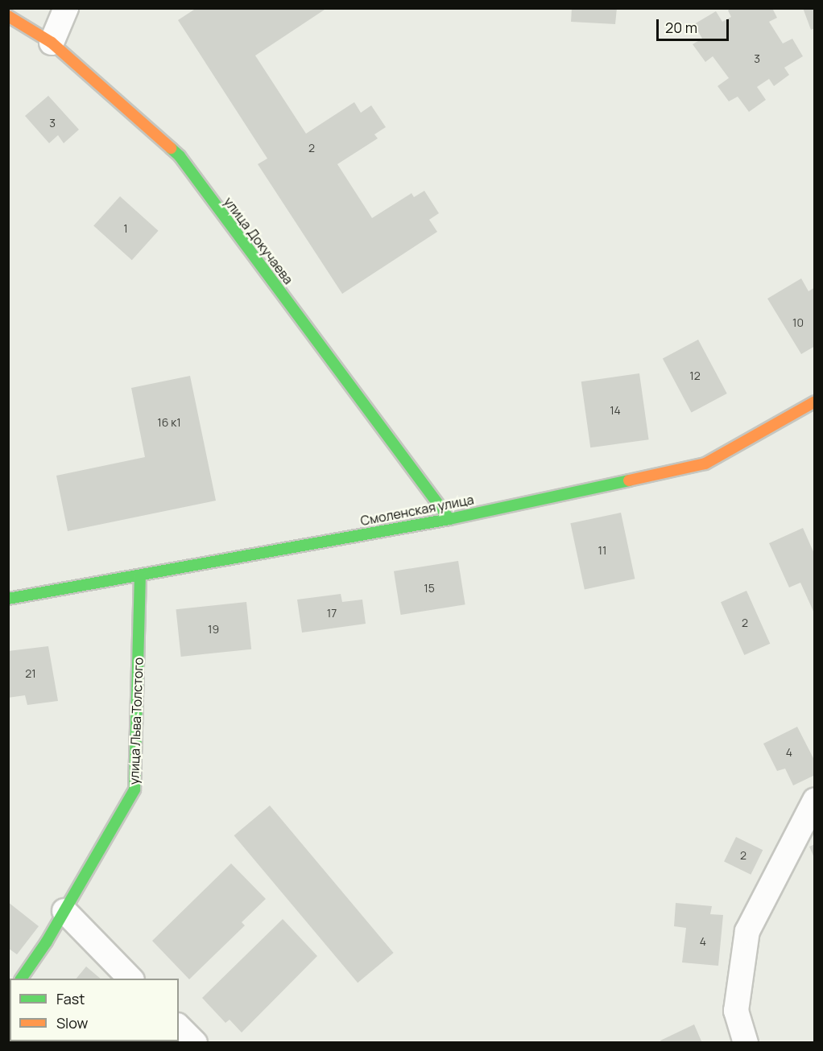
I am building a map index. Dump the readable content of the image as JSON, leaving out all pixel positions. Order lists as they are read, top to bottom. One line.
{"streets":{"street":["улица Докучаева","Смоленская улица","улица Льва Толстого"]},"crossings":[["улица Докучаева","Смоленская улица"],["Смоленская улица","улица Льва Толстого"]],"house_numbers":["3","3","2","1","10","12","14","16 к1","11","15","17","2","19","21","4","2","4"],"legend":["Fast","Slow"],"scale_bar":"20 m"}
